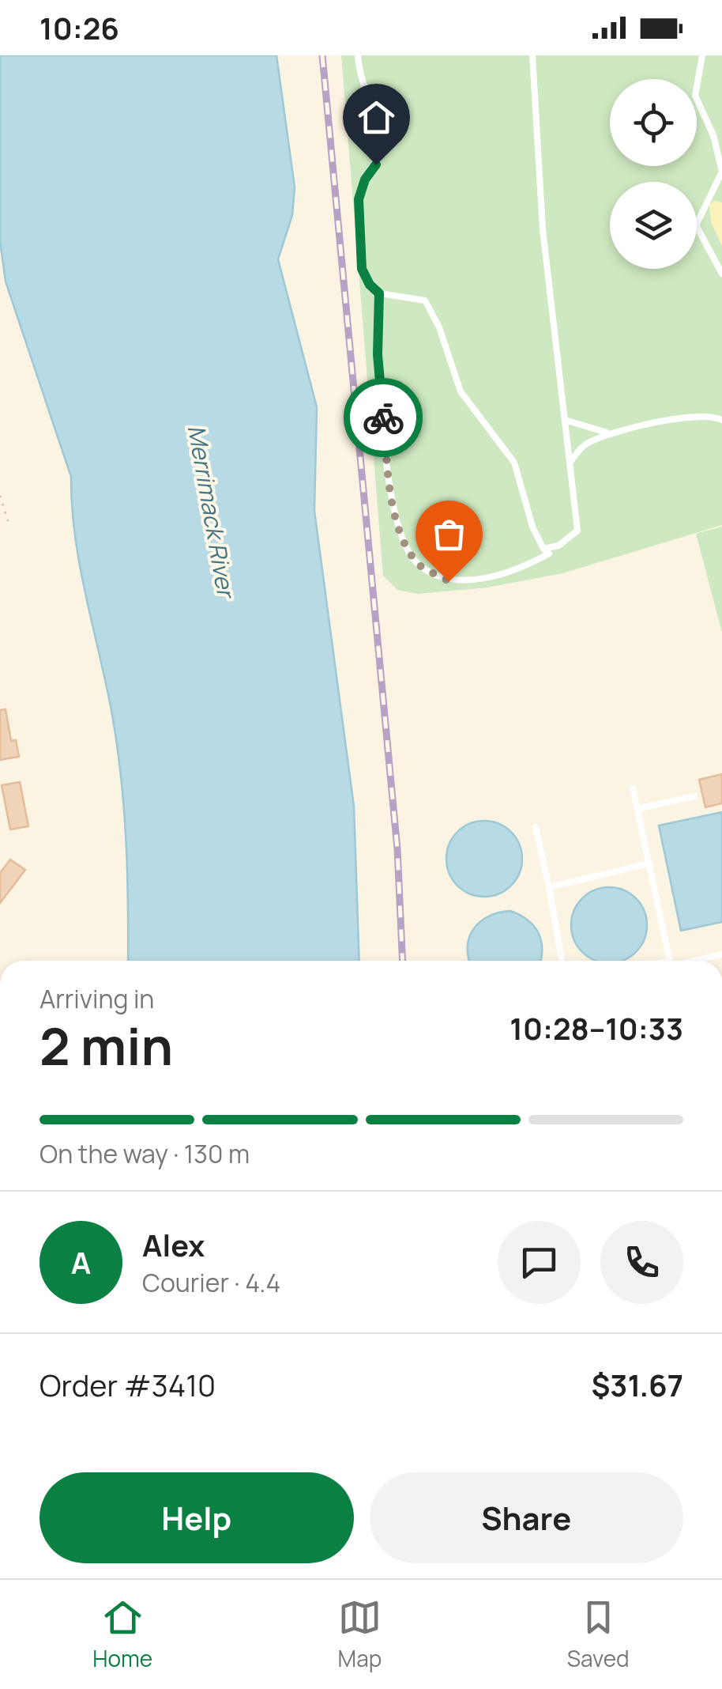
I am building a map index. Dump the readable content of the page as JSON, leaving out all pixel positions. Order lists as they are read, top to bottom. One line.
{"water":["Merrimack River"],"page":{"status":"10:26","heading":["2 min","Arriving in","10:28–10:33"],"panel":["Alex","Courier · 4.4","Order #3410","$31.67"],"bar":"On the way · 130 m","round":"A","buttons":["Help","Share"],"tabs":["Home","Map","Saved"]}}
